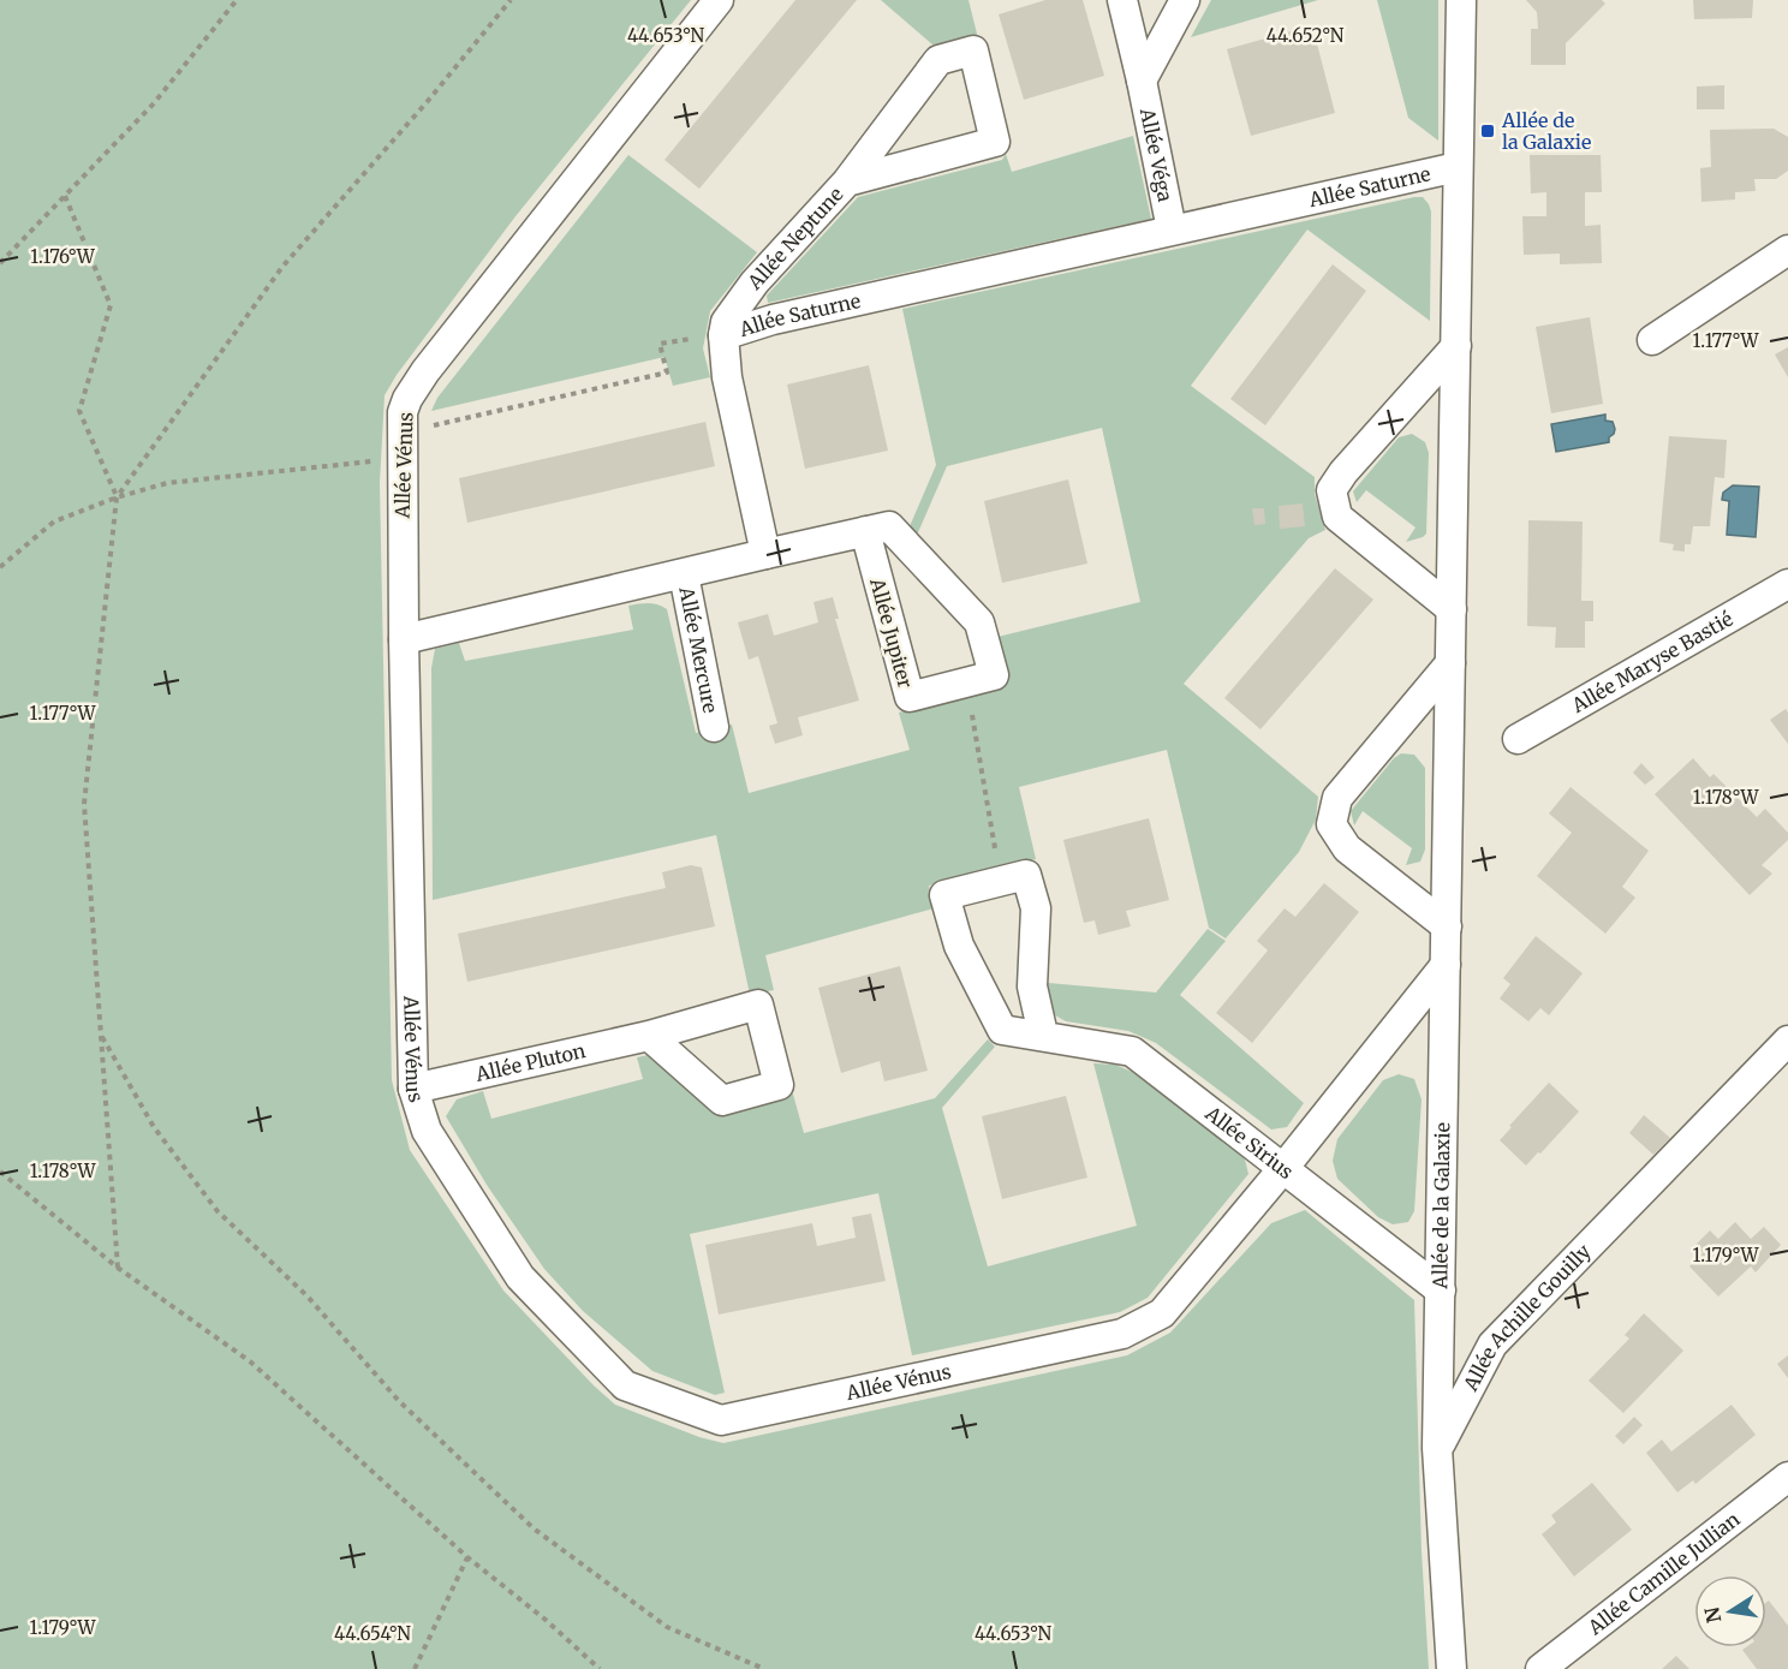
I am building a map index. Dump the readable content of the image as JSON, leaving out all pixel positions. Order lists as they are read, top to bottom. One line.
{"streets":{"street":["Allée Véga","Allée Saturne","Allée Neptune","Allée Vénus","Allée Jupiter","Allée Mercure","Allée Maryse Bastié","Allée Pluton","Allée Sirius","Allée de la Galaxie","Allée Achille Gouilly","Allée Camille Jullian"]},"crossings":[["Allée Véga","Allée Saturne"],["Allée Saturne","Allée Neptune"],["Allée Saturne","Allée Jupiter"],["Allée Saturne","Allée de la Galaxie"],["Allée Vénus","Allée Pluton"],["Allée Vénus","Allée Sirius"],["Allée Sirius","Allée de la Galaxie"],["Allée de la Galaxie","Allée Achille Gouilly"]],"places":{"transit":["Allée de la Galaxie"]},"north":"left","coordinates":["44.653°N","44.652°N","1.176°W","1.177°W","1.178°W","1.179°W","44.654°N"]}
